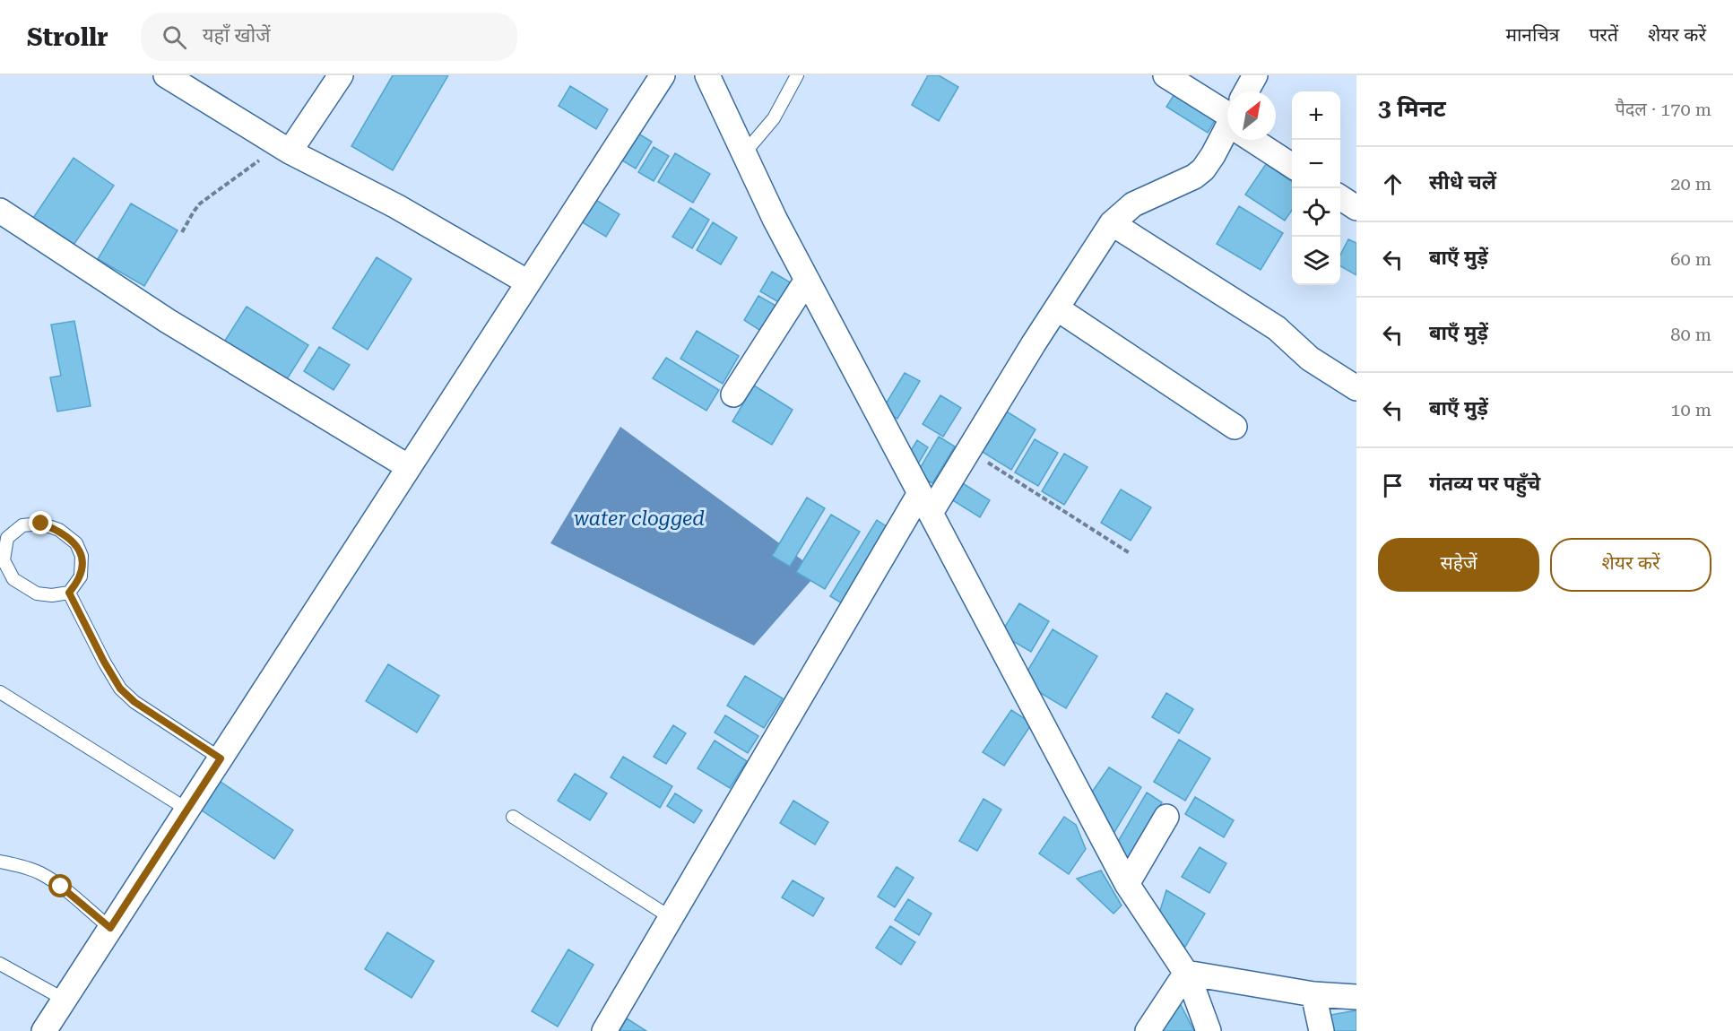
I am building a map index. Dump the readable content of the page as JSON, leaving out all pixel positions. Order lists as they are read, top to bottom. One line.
{"water":["water clogged"],"north":"top right","page":{"header":"Strollr","search":"यहाँ खोजें","nav":["मानचित्र","परतें","शेयर करें"],"heading":["3 मिनट","पैदल · 170 m"],"map_buttons":["+","−"],"list":[["सीधे चलें","20 m"],["बाएँ मुड़ें","60 m"],["बाएँ मुड़ें","80 m"],["बाएँ मुड़ें","10 m"],"गंतव्य पर पहुँचे"],"buttons":["सहेजें","शेयर करें"]}}
